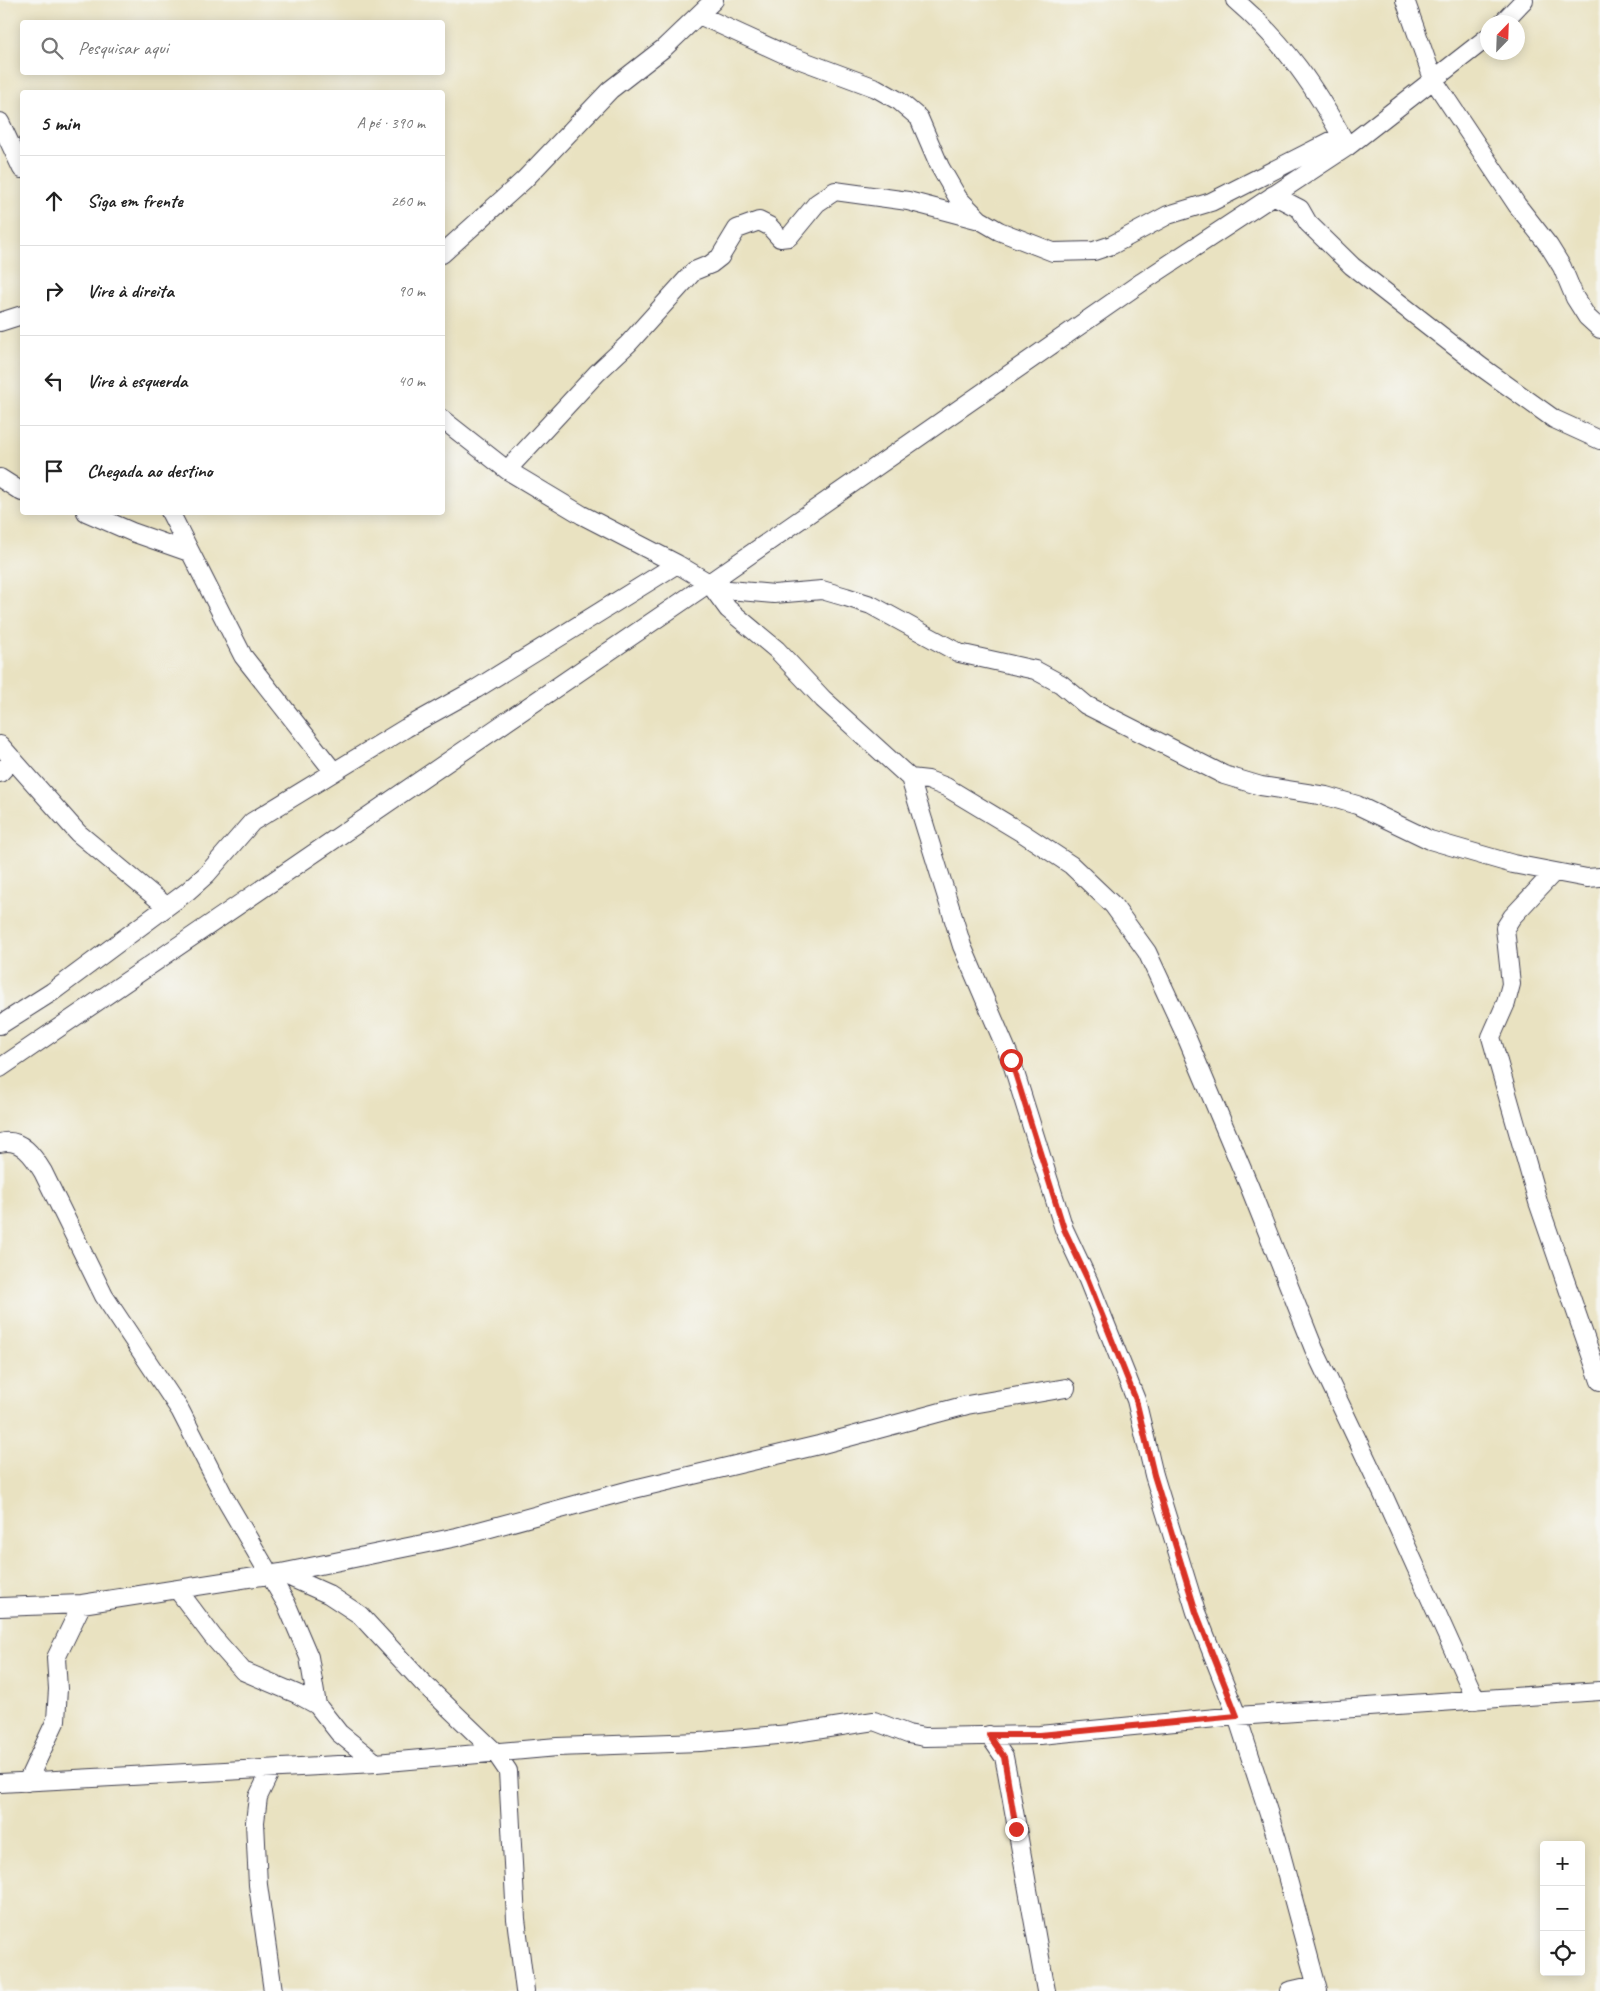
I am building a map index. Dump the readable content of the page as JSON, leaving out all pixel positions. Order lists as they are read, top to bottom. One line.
{"north":"top right","page":{"search":"Pesquisar aqui","heading":["5 min","A pé · 390 m"],"list":[["Siga em frente","260 m"],["Vire à direita","90 m"],["Vire à esquerda","40 m"],"Chegada ao destino"],"map_buttons":["+","−"]}}
